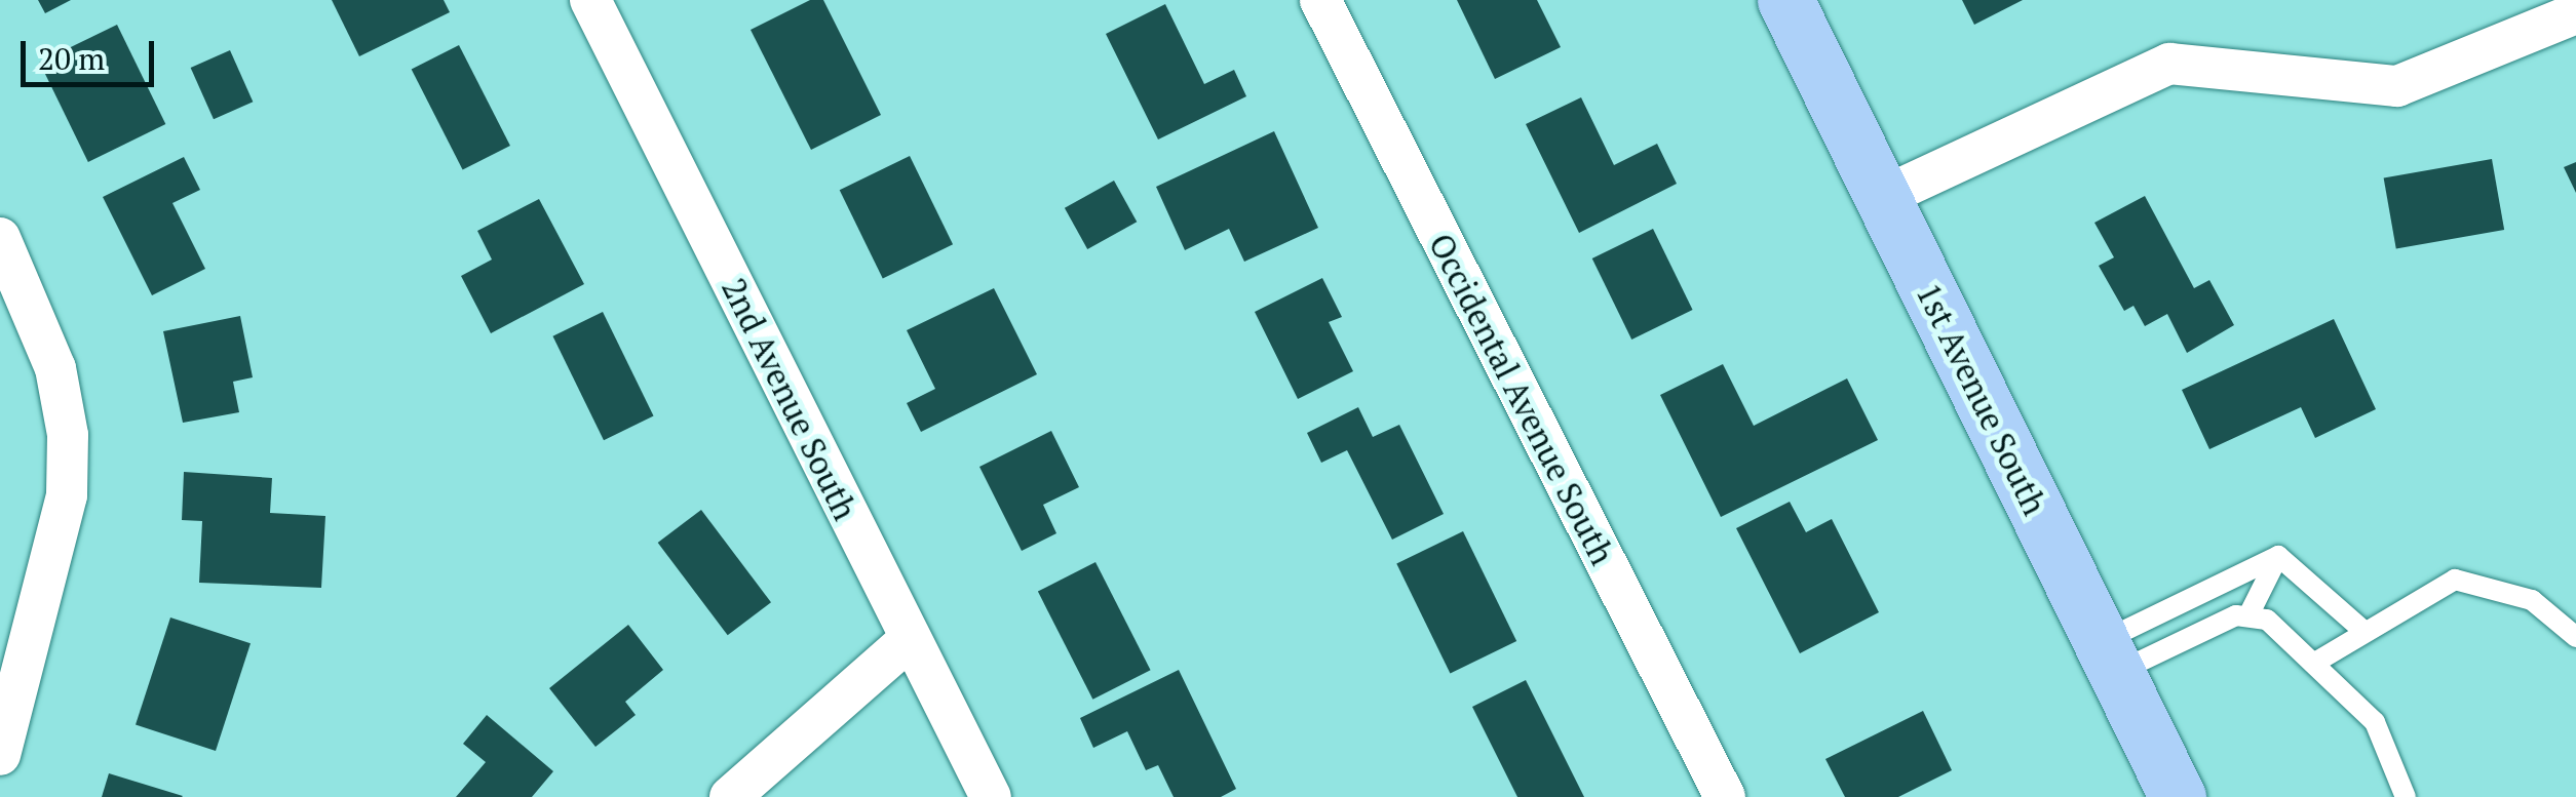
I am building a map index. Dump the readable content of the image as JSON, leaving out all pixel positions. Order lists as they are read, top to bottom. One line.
{"streets":{"main road":["1st Avenue South"],"street":["2nd Avenue South","Occidental Avenue South"]},"scale_bar":"20 m"}
